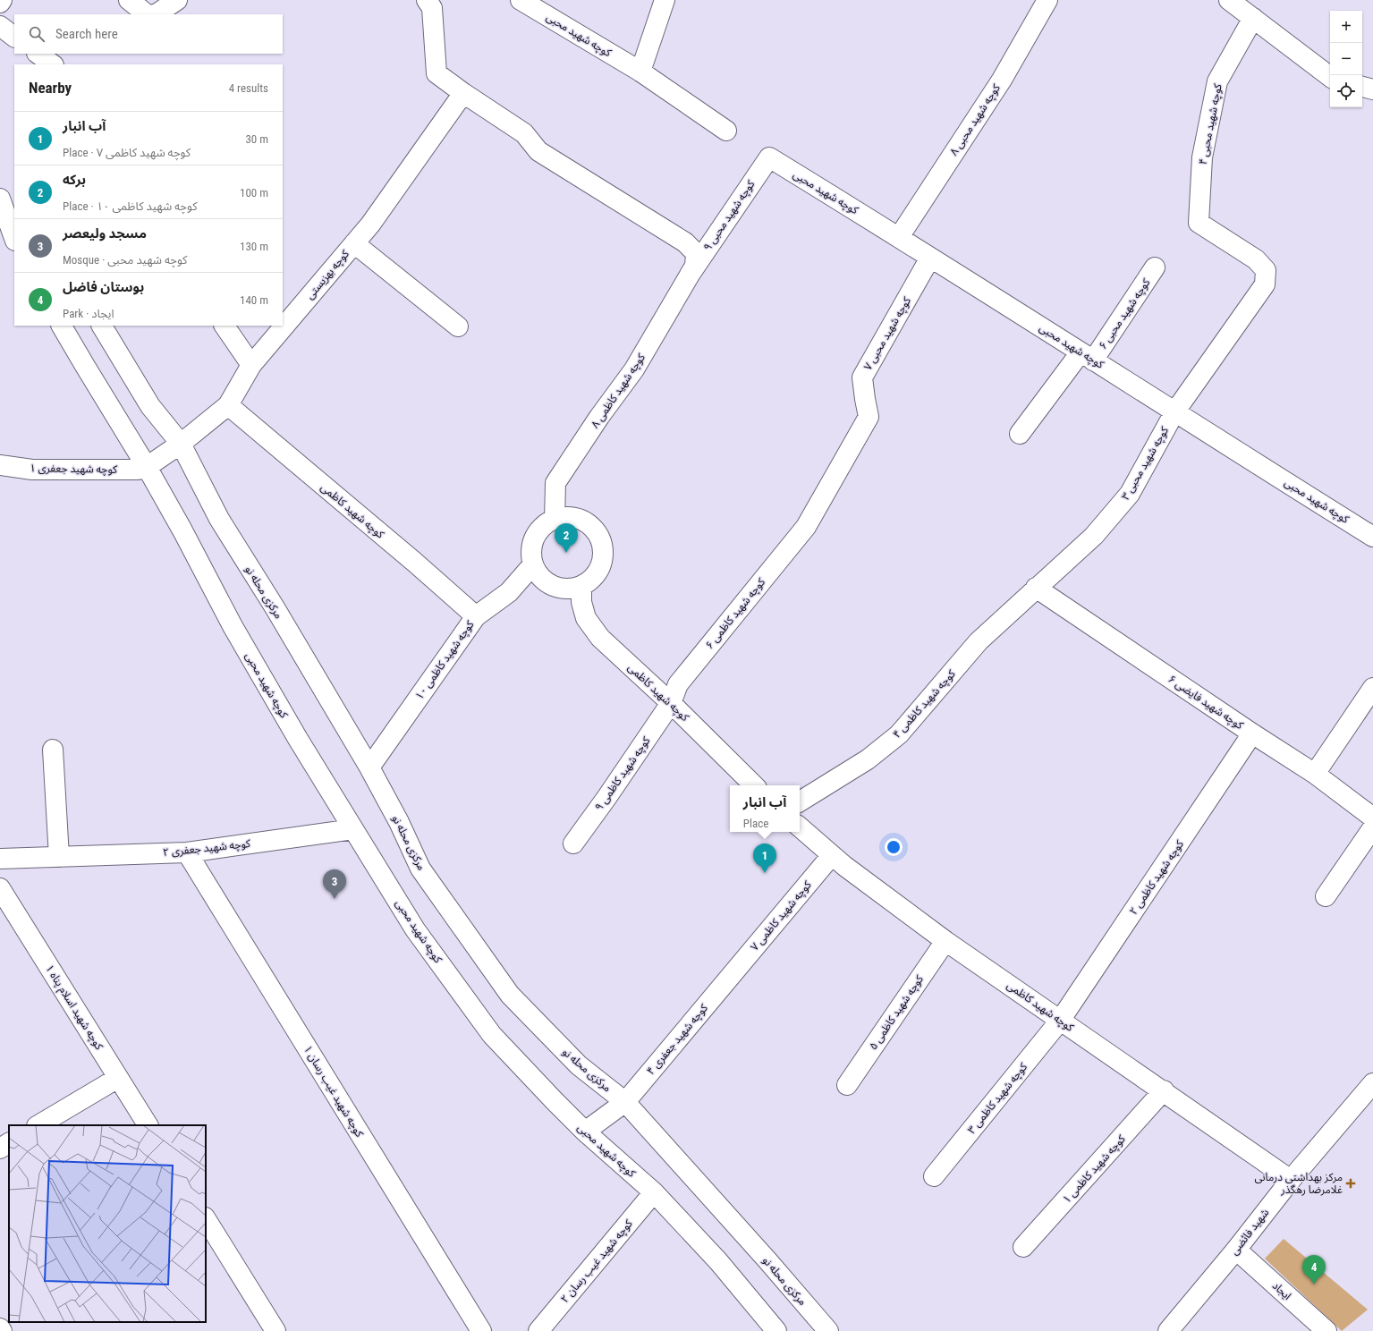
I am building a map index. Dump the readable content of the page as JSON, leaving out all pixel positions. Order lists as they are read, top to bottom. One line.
{"streets":{"street":["کوچه شهید محبی","کوچه شهید محبی ۸","کوچه شهید محبی ۴","کوچه شهید محبی ۹","کوچه بهزیستی","کوچه شهید محبی ۶","کوچه شهید محبی ۷","کوچه شهید کاظمی ۸","کوچه شهید محبی ۳","کوچه شهید جعفری ۱","کوچه شهید کاظمی","مرکزی محله نو","کوچه شهید کاظمی ۶","کوچه شهید کاظمی ۱۰","کوچه شهید فایضی ۶","کوچه شهید کاظمی ۴","کوچه شهید کاظمی ۹","کوچه شهید جعفری ۲","کوچه شهید کاظمی ۲","کوچه شهید کاظمی ۷","کوچه شهید اسلام پناه ۱","کوچه شهید کاظمی ۵","کوچه شهید جعفری ۴","کوچه شهید غیب رسان ۱","کوچه شهید کاظمی ۳","کوچه شهید کاظمی ۱","شهید فائضی","کوچه شهید غیب رسان ۲","ایجاد"]},"crossings":[["کوچه شهید محبی","کوچه شهید محبی ۸"],["کوچه شهید محبی","کوچه شهید محبی ۴"],["کوچه شهید محبی","کوچه شهید محبی ۹"],["کوچه شهید محبی","کوچه بهزیستی"],["کوچه شهید محبی","کوچه شهید محبی ۶"],["کوچه شهید محبی","کوچه شهید محبی ۷"],["کوچه شهید محبی","کوچه شهید محبی ۳"],["کوچه شهید محبی","کوچه شهید جعفری ۱"],["کوچه شهید محبی","کوچه شهید جعفری ۲"],["کوچه شهید محبی","کوچه شهید جعفری ۴"],["کوچه شهید محبی","کوچه شهید غیب رسان ۲"],["کوچه شهید محبی ۴","کوچه شهید محبی ۳"],["کوچه شهید محبی ۹","کوچه شهید کاظمی ۸"],["کوچه بهزیستی","کوچه شهید جعفری ۱"],["کوچه بهزیستی","کوچه شهید کاظمی"],["کوچه بهزیستی","مرکزی محله نو"],["کوچه شهید محبی ۷","کوچه شهید کاظمی ۶"],["کوچه شهید کاظمی ۸","کوچه شهید کاظمی"],["کوچه شهید کاظمی ۸","کوچه شهید کاظمی ۱۰"],["کوچه شهید محبی ۳","کوچه شهید فایضی ۶"],["کوچه شهید محبی ۳","کوچه شهید کاظمی ۴"],["کوچه شهید کاظمی","کوچه شهید کاظمی ۶"],["کوچه شهید کاظمی","کوچه شهید کاظمی ۱۰"],["کوچه شهید کاظمی","کوچه شهید کاظمی ۹"],["کوچه شهید کاظمی","کوچه شهید کاظمی ۲"],["کوچه شهید کاظمی","کوچه شهید کاظمی ۷"],["کوچه شهید کاظمی","کوچه شهید کاظمی ۵"],["کوچه شهید کاظمی","کوچه شهید کاظمی ۳"],["کوچه شهید کاظمی","کوچه شهید کاظمی ۱"],["کوچه شهید کاظمی","شهید فائضی"],["مرکزی محله نو","کوچه شهید کاظمی ۱۰"],["مرکزی محله نو","کوچه شهید جعفری ۴"],["کوچه شهید کاظمی ۶","کوچه شهید کاظمی ۹"],["کوچه شهید فایضی ۶","کوچه شهید کاظمی ۴"],["کوچه شهید فایضی ۶","کوچه شهید کاظمی ۲"],["کوچه شهید جعفری ۲","کوچه شهید غیب رسان ۱"],["کوچه شهید کاظمی ۲","کوچه شهید کاظمی ۳"],["کوچه شهید کاظمی ۷","کوچه شهید جعفری ۴"],["شهید فائضی","ایجاد"]],"places":{"health":["مرکز بهداشتی درمانی غلامرضا رهگذر"]},"page":{"map_buttons":["+","−"],"search":"Search here","heading":["Nearby","4 results"],"list":[{"mark":"1","name":"آب انبار","note":"Place · کوچه شهید کاظمی ۷","value":"30 m"},{"mark":"2","name":"برکه","note":"Place · کوچه شهید کاظمی ۱۰","value":"100 m"},{"mark":"3","name":"مسجد ولیعصر","note":"Mosque · کوچه شهید محبی","value":"130 m"},{"mark":"4","name":"بوستان فاضل","note":"Park · ایجاد","value":"140 m"}],"pins":["2","1","3","4"],"popup":["آب انبار","Place"]}}
